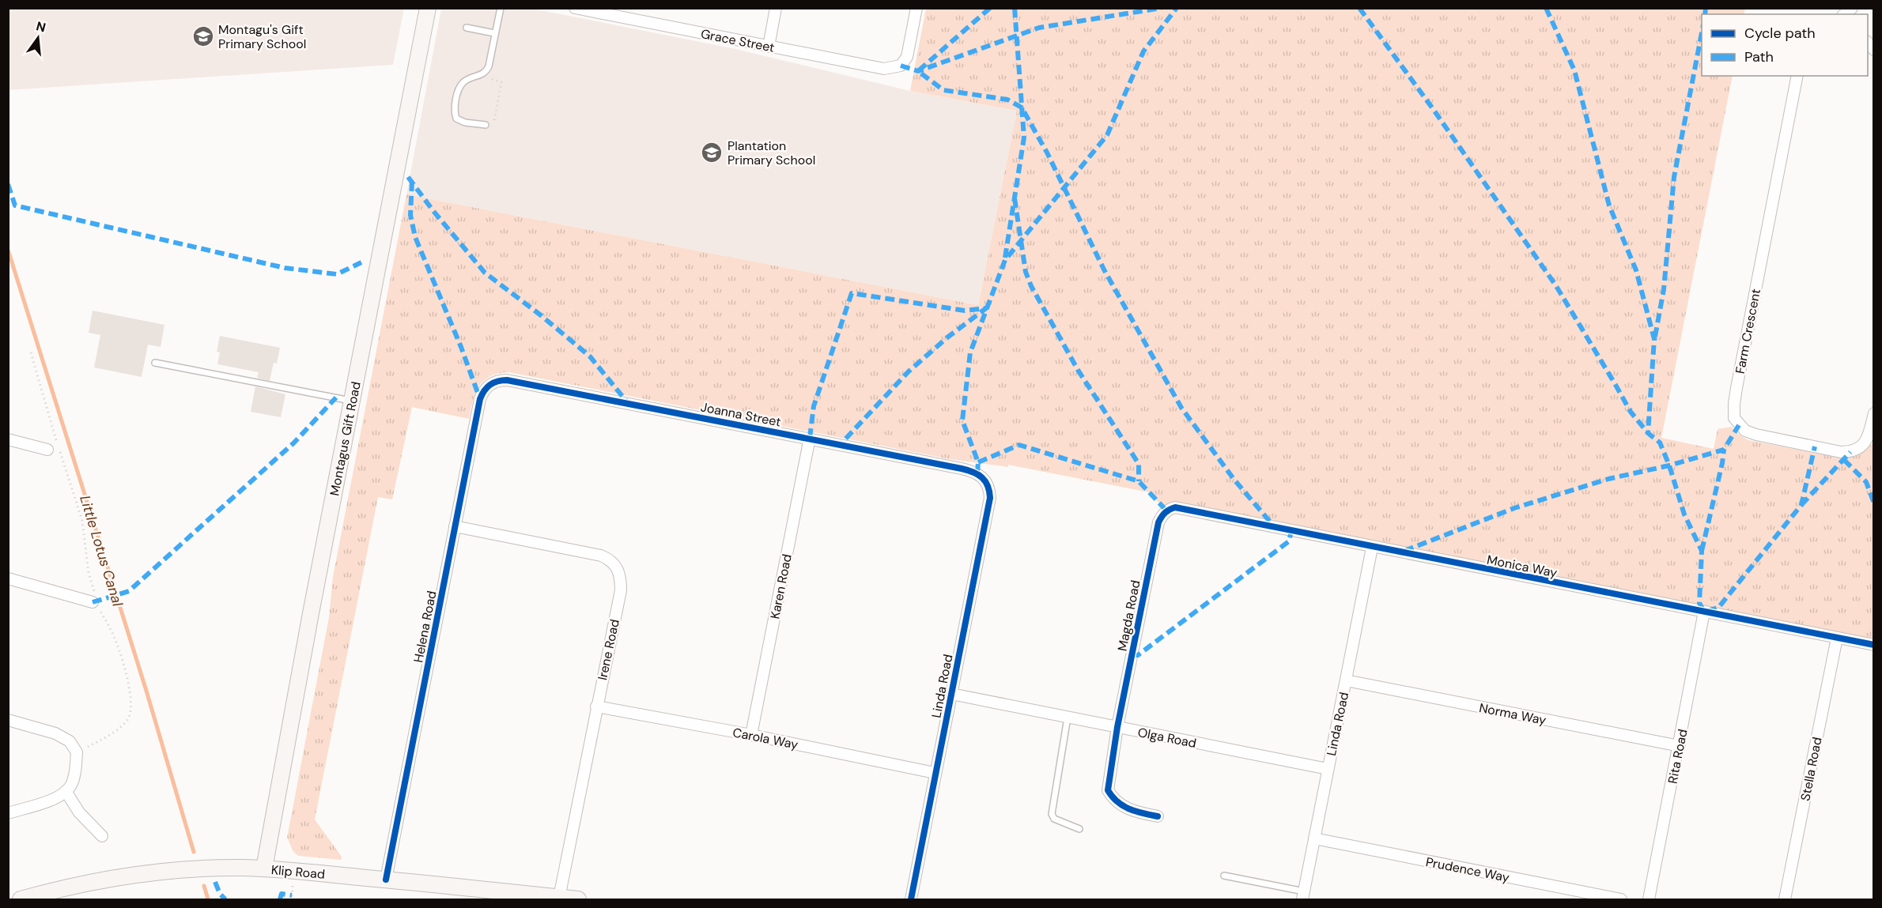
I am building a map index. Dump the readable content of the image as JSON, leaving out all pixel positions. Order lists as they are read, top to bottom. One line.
{"streets":{"street":["Grace Street","Farm Crescent","Joanna Street","Montagus Gift Road","Monica Way","Karen Road","Magda Road","Helena Road","Irene Road","Linda Road","Norma Way","Olga Road","Carola Way","Rita Road","Stella Road","Prudence Way","Klip Road"]},"crossings":[["Joanna Street","Karen Road"],["Joanna Street","Helena Road"],["Joanna Street","Linda Road"],["Montagus Gift Road","Klip Road"],["Monica Way","Magda Road"],["Monica Way","Linda Road"],["Monica Way","Rita Road"],["Monica Way","Stella Road"],["Karen Road","Carola Way"],["Magda Road","Olga Road"],["Helena Road","Irene Road"],["Helena Road","Klip Road"],["Irene Road","Carola Way"],["Irene Road","Klip Road"],["Linda Road","Norma Way"],["Linda Road","Olga Road"],["Linda Road","Carola Way"],["Linda Road","Prudence Way"],["Norma Way","Rita Road"]],"water":["Little Lotus Canal"],"places":{"school or university":["Montagu's Gift Primary School","Plantation Primary School"]},"legend":["Cycle path","Path"],"north":"top"}
